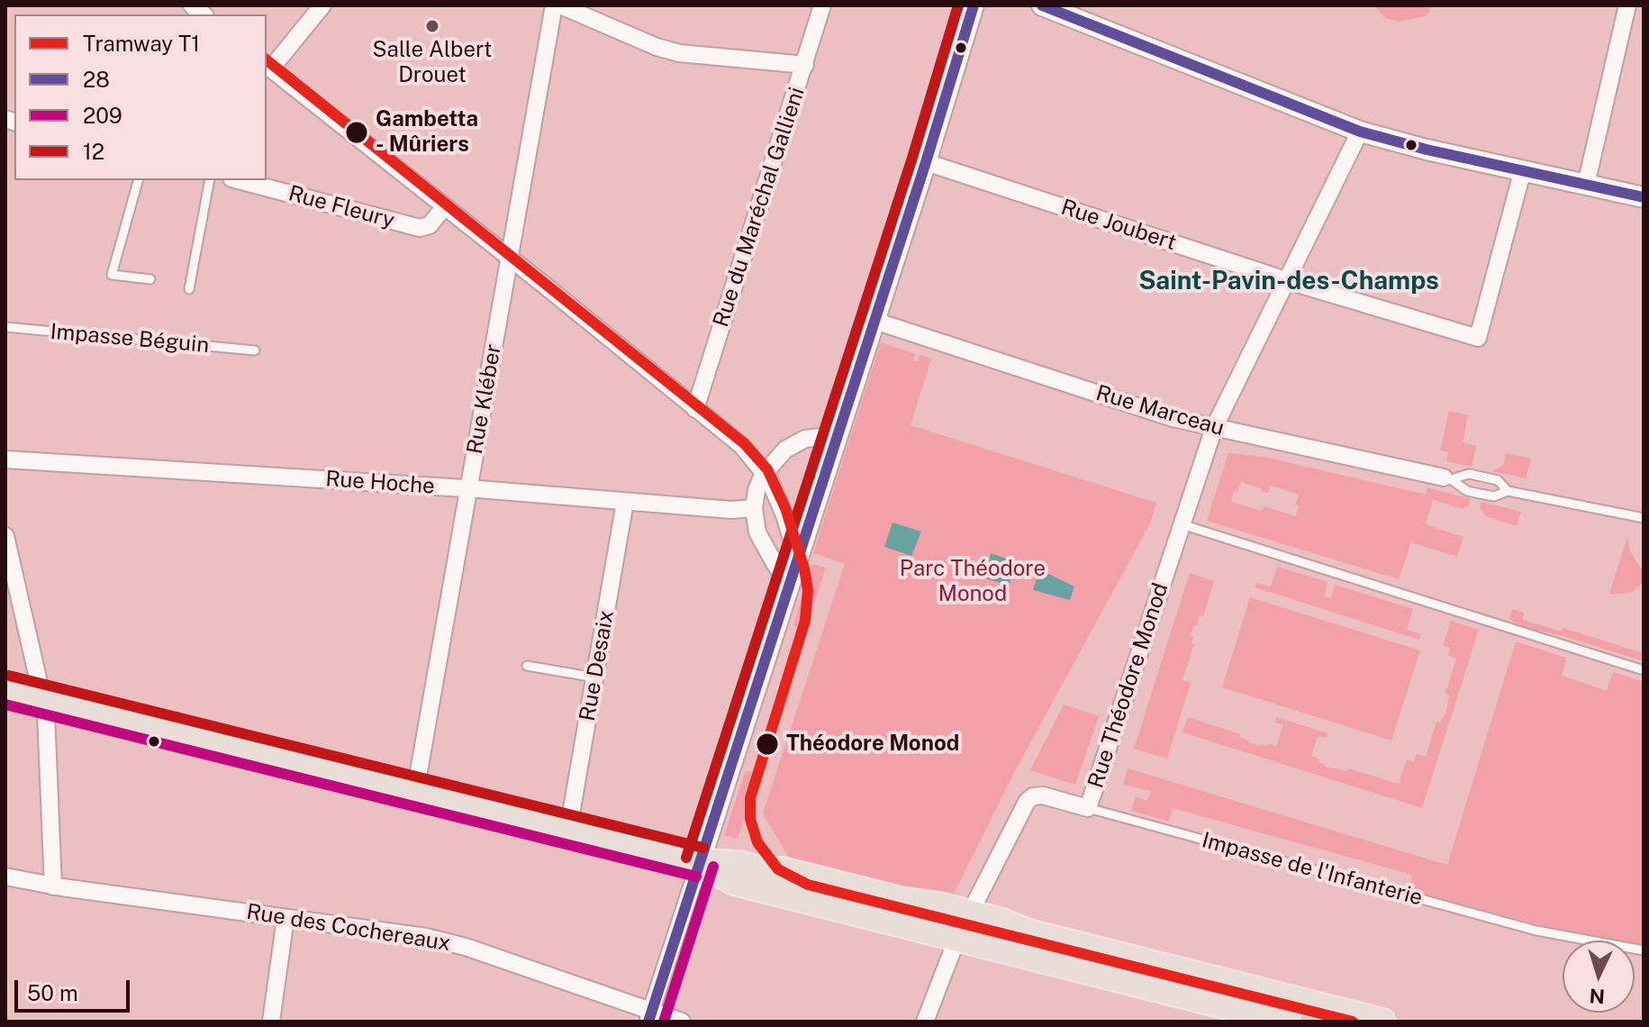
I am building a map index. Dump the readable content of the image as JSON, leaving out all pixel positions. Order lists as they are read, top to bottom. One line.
{"streets":{"street":["Rue Fleury","Rue du Maréchal Gallieni","Rue Joubert","Rue Kléber","Rue Marceau","Rue Hoche","Rue Desaix","Rue Théodore Monod","Rue des Cochereaux"],"lane":["Impasse Béguin","Impasse de l'Infanterie"]},"crossings":[["Rue Joubert","Rue Théodore Monod"],["Rue Kléber","Rue Hoche"],["Rue Marceau","Rue Théodore Monod"],["Rue Hoche","Rue Desaix"],["Rue Théodore Monod","Impasse de l'Infanterie"]],"districts":["Saint-Pavin-des-Champs"],"parks":["Parc Théodore Monod"],"places":["Salle Albert Drouet","Gambetta - Mûriers","Théodore Monod"],"lines":["transit line 28","transit line 12","tram line T1","transit line 209"],"legend":["Tramway T1","28","209","12"],"scale_bar":"50 m","north":"bottom"}
